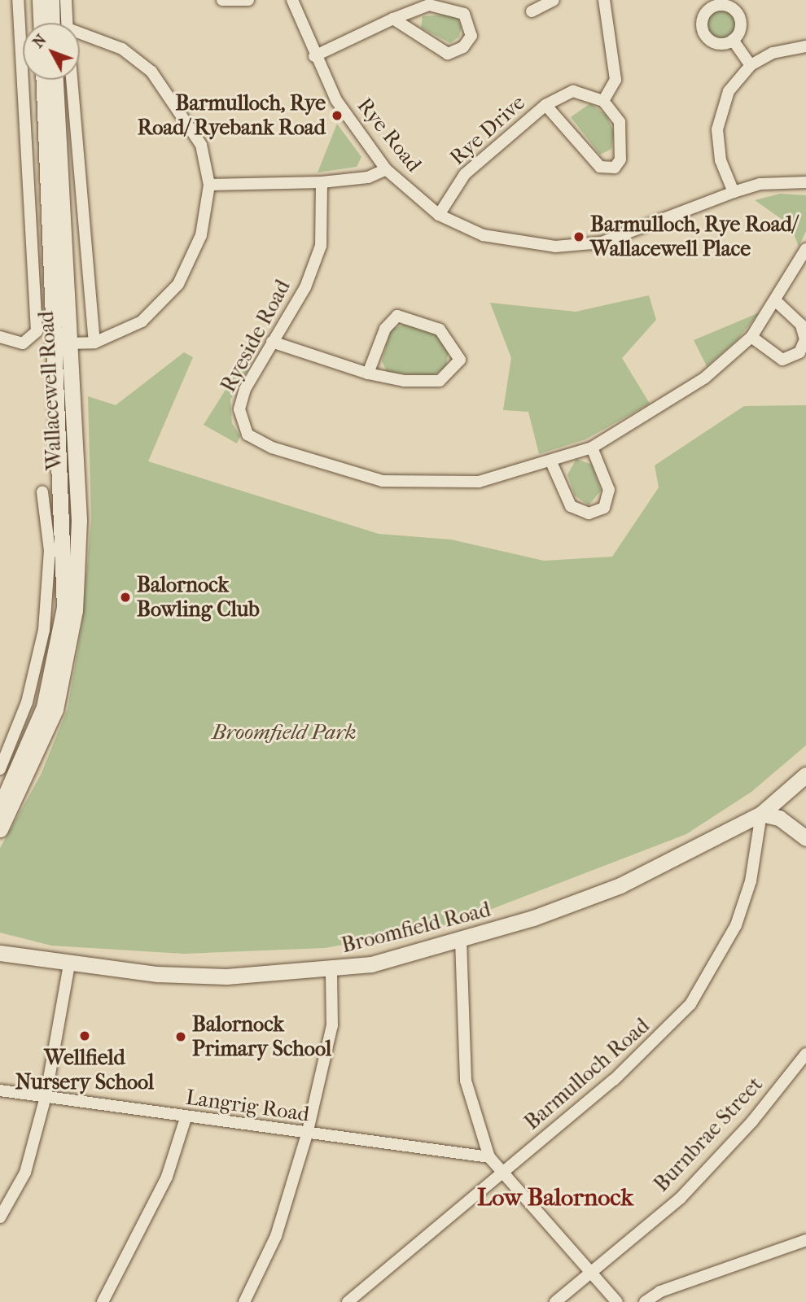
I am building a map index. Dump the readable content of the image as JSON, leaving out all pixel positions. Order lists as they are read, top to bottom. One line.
{"streets":{"street":["Rye Drive","Rye Road","Ryeside Road","Wallacewell Road","Broomfield Road","Barmulloch Road","Langrig Road","Burnbrae Street"]},"crossings":[["Rye Drive","Rye Road"],["Broomfield Road","Barmulloch Road"]],"districts":["Low Balornock"],"parks":["Broomfield Park"],"places":["Barmulloch, Rye Road/ Ryebank Road","Barmulloch, Rye Road/ Wallacewell Place","Balornock Bowling Club","Wellfield Nursery School","Balornock Primary School"],"north":"top left"}
